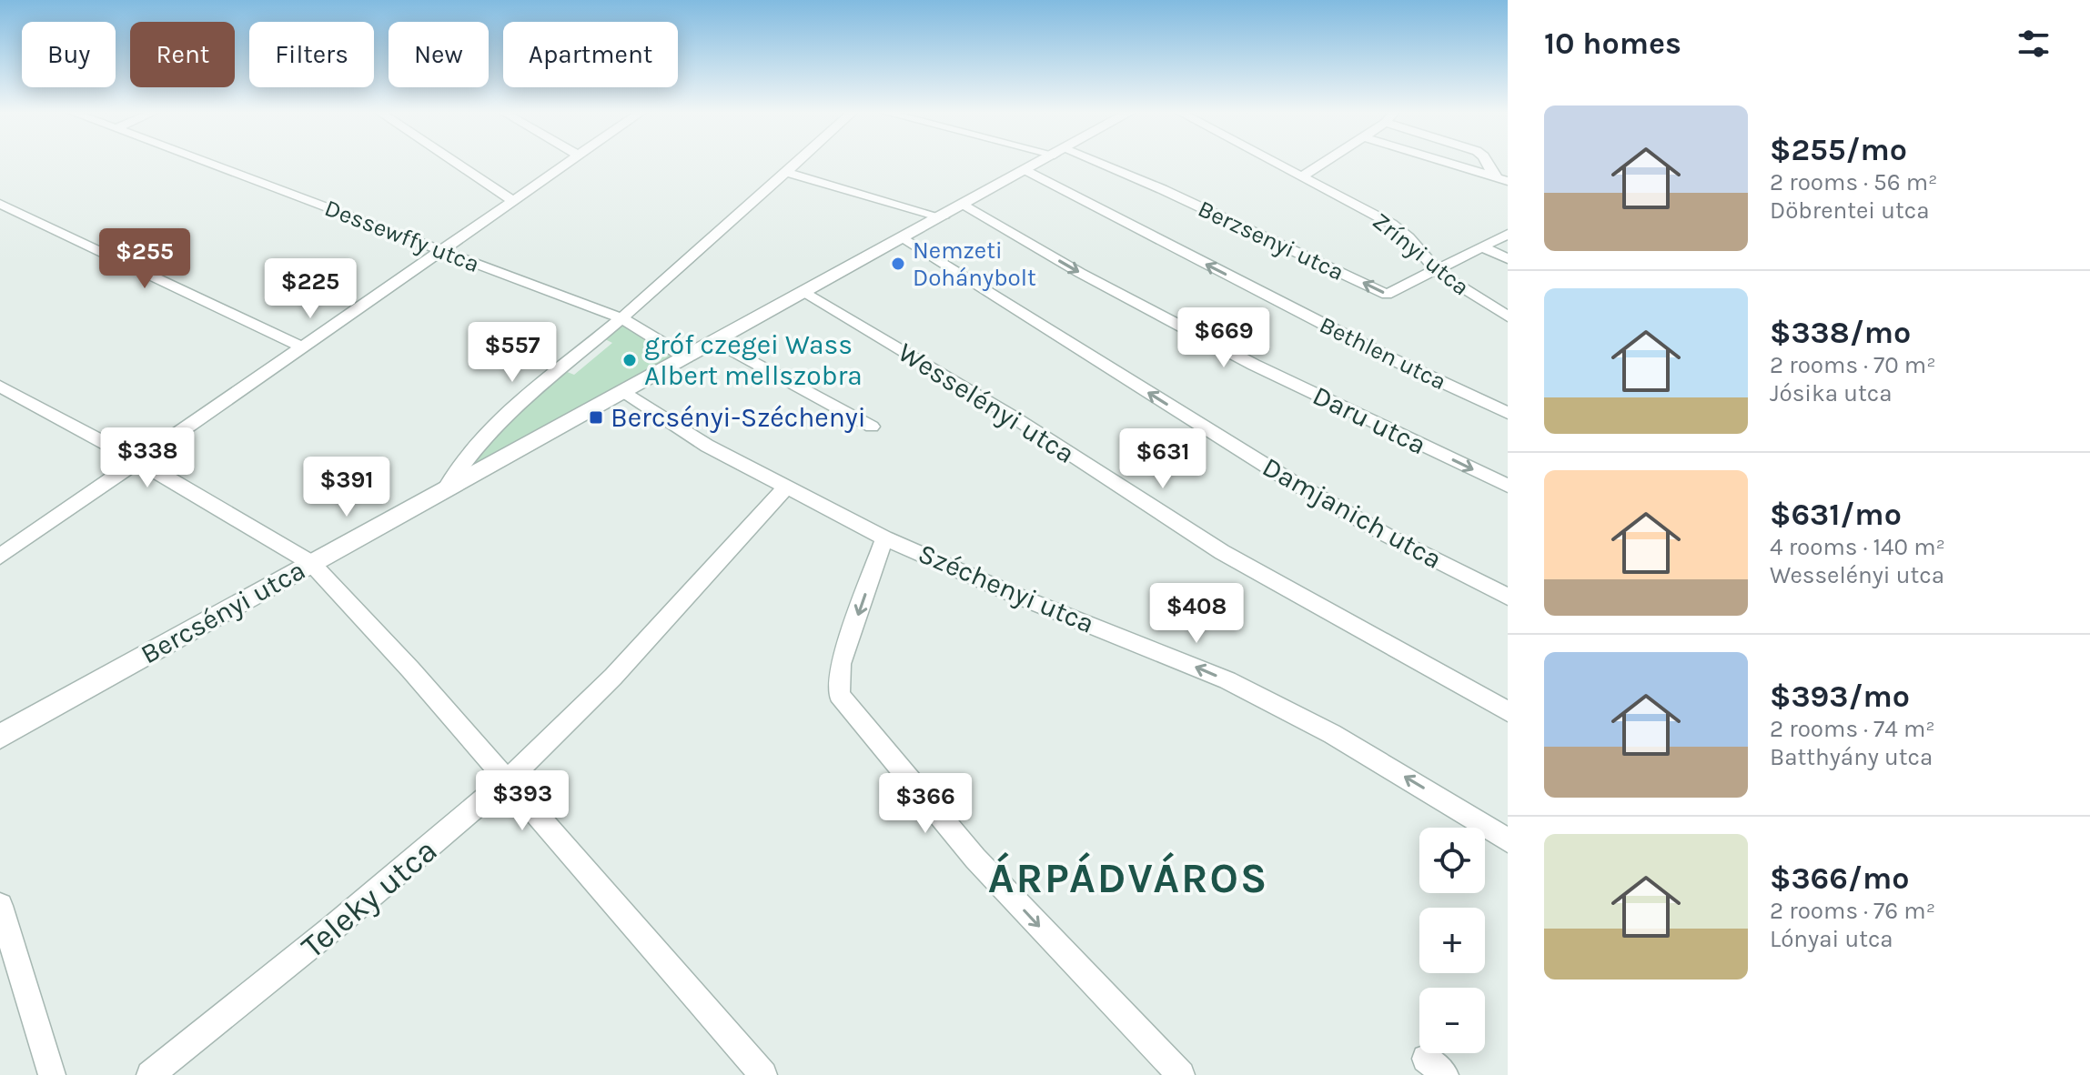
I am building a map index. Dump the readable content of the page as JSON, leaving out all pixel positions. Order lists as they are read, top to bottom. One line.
{"streets":{"street":["Dessewffy utca","Berzsenyi utca","Zrínyi utca","Bethlen utca","Wesselényi utca","Daru utca","Damjanich utca","Széchenyi utca","Bercsényi utca","Teleky utca"]},"crossings":[["Dessewffy utca","Bercsényi utca"],["Berzsenyi utca","Zrínyi utca"],["Bethlen utca","Bercsényi utca"],["Wesselényi utca","Bercsényi utca"],["Daru utca","Bercsényi utca"],["Damjanich utca","Bercsényi utca"],["Széchenyi utca","Bercsényi utca"],["Széchenyi utca","Teleky utca"]],"one_way":["Berzsenyi utca","Bethlen utca","Daru utca","Damjanich utca","Széchenyi utca"],"districts":["ÁRPÁDVÁROS"],"places":{"other":["Nemzeti Dohánybolt","gróf czegei Wass Albert mellszobra"],"transit":["Bercsényi-Széchenyi"]},"page":{"heading":"10 homes","chip":["Buy","Rent","Filters","New","Apartment"],"list":[{"name":"$255/mo","note":"2 rooms · 56 m² · Döbrentei utca"},{"name":"$338/mo","note":"2 rooms · 70 m² · Jósika utca"},{"name":"$631/mo","note":"4 rooms · 140 m² · Wesselényi utca"},{"name":"$393/mo","note":"2 rooms · 74 m² · Batthyány utca"},{"name":"$366/mo","note":"2 rooms · 76 m² · Lónyai utca"}],"price":["$255","$225","$669","$557","$338","$631","$391","$408","$393","$366"],"map_buttons":["+","−"]}}
